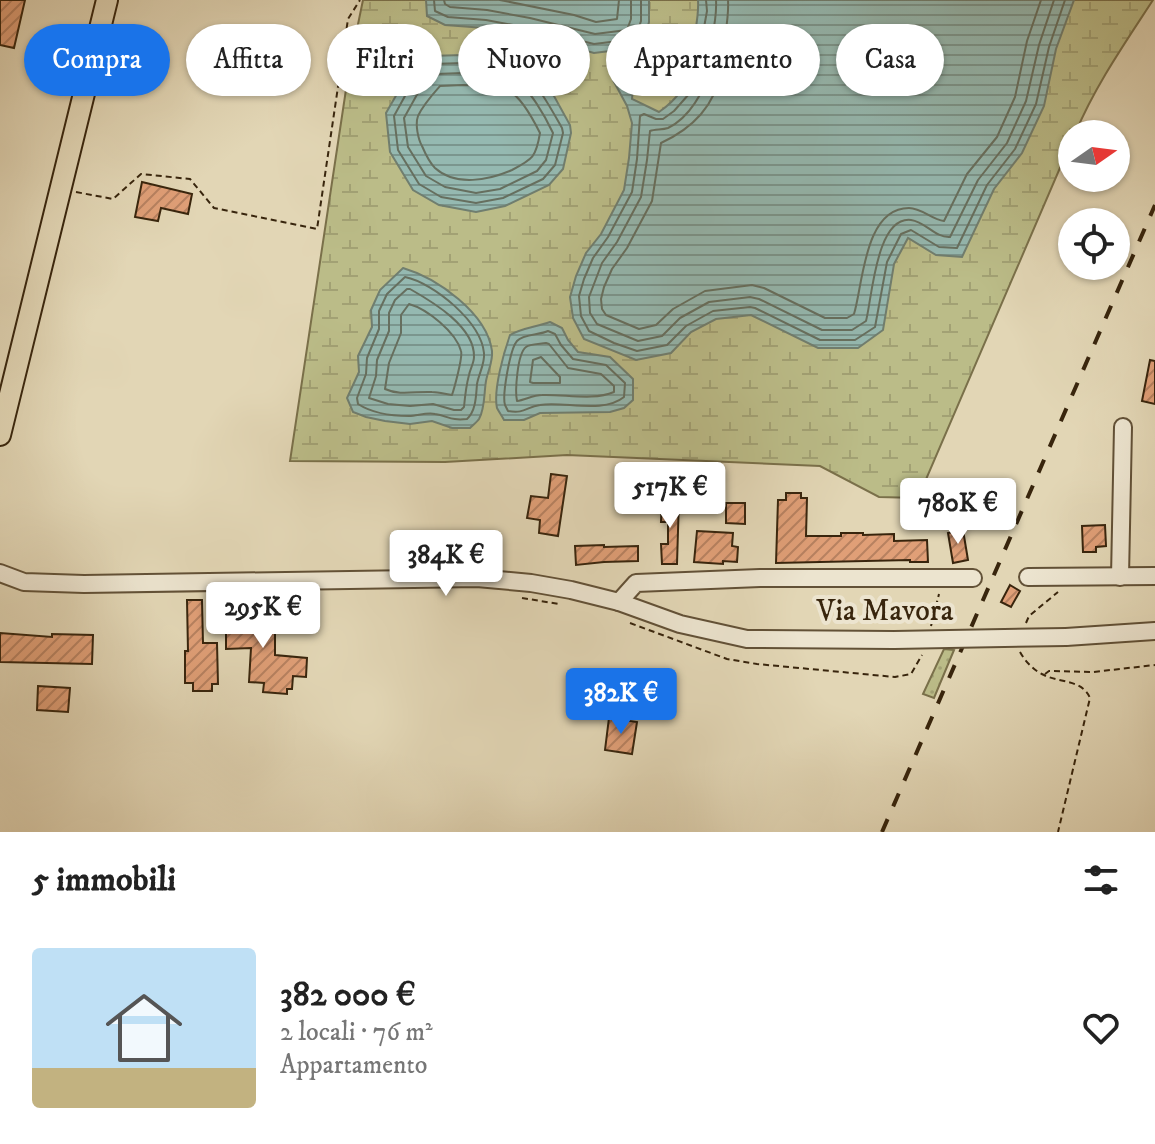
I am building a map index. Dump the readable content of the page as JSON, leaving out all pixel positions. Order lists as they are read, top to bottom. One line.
{"streets":{"street":["Via Mavora"]},"north":"right","page":{"chip":["Compra","Affitta","Filtri","Nuovo","Appartamento","Casa"],"price":["517K €","780K €","384K €","295K €","382K €"],"heading":"5 immobili","list":[{"name":"382 000 €","note":"2 locali · 76 m² · Appartamento"}]}}
